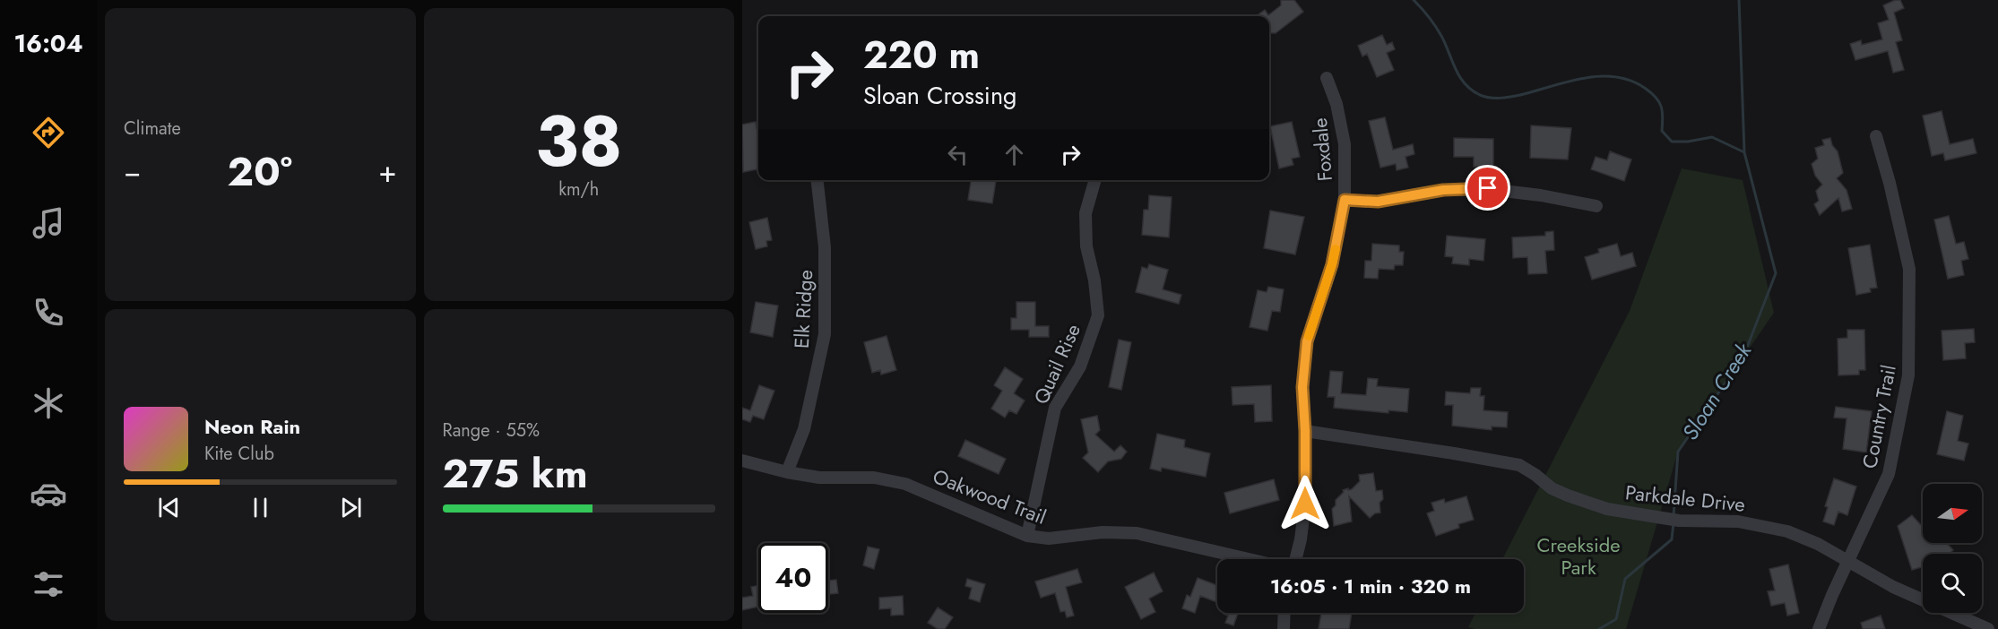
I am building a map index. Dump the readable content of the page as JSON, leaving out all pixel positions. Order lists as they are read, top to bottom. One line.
{"streets":{"street":["Foxdale","Elk Ridge","Quail Rise","Country Trail","Oakwood Trail","Parkdale Drive"]},"crossings":[["Foxdale","Parkdale Drive"],["Elk Ridge","Oakwood Trail"],["Quail Rise","Oakwood Trail"],["Country Trail","Parkdale Drive"]],"water":["Sloan Creek"],"parks":["Creekside Park"],"north":"right","page":{"tabs":"16:04","tile":["Climate",["38","km/h"],["Range · 55%","275 km"]],"turn":["220 m","Sloan Crossing"],"heat":["−","20°","+"],"song":["Neon Rain","Kite Club"],"limit":"40","trip":"16:05 · 1 min · 320 m"}}
